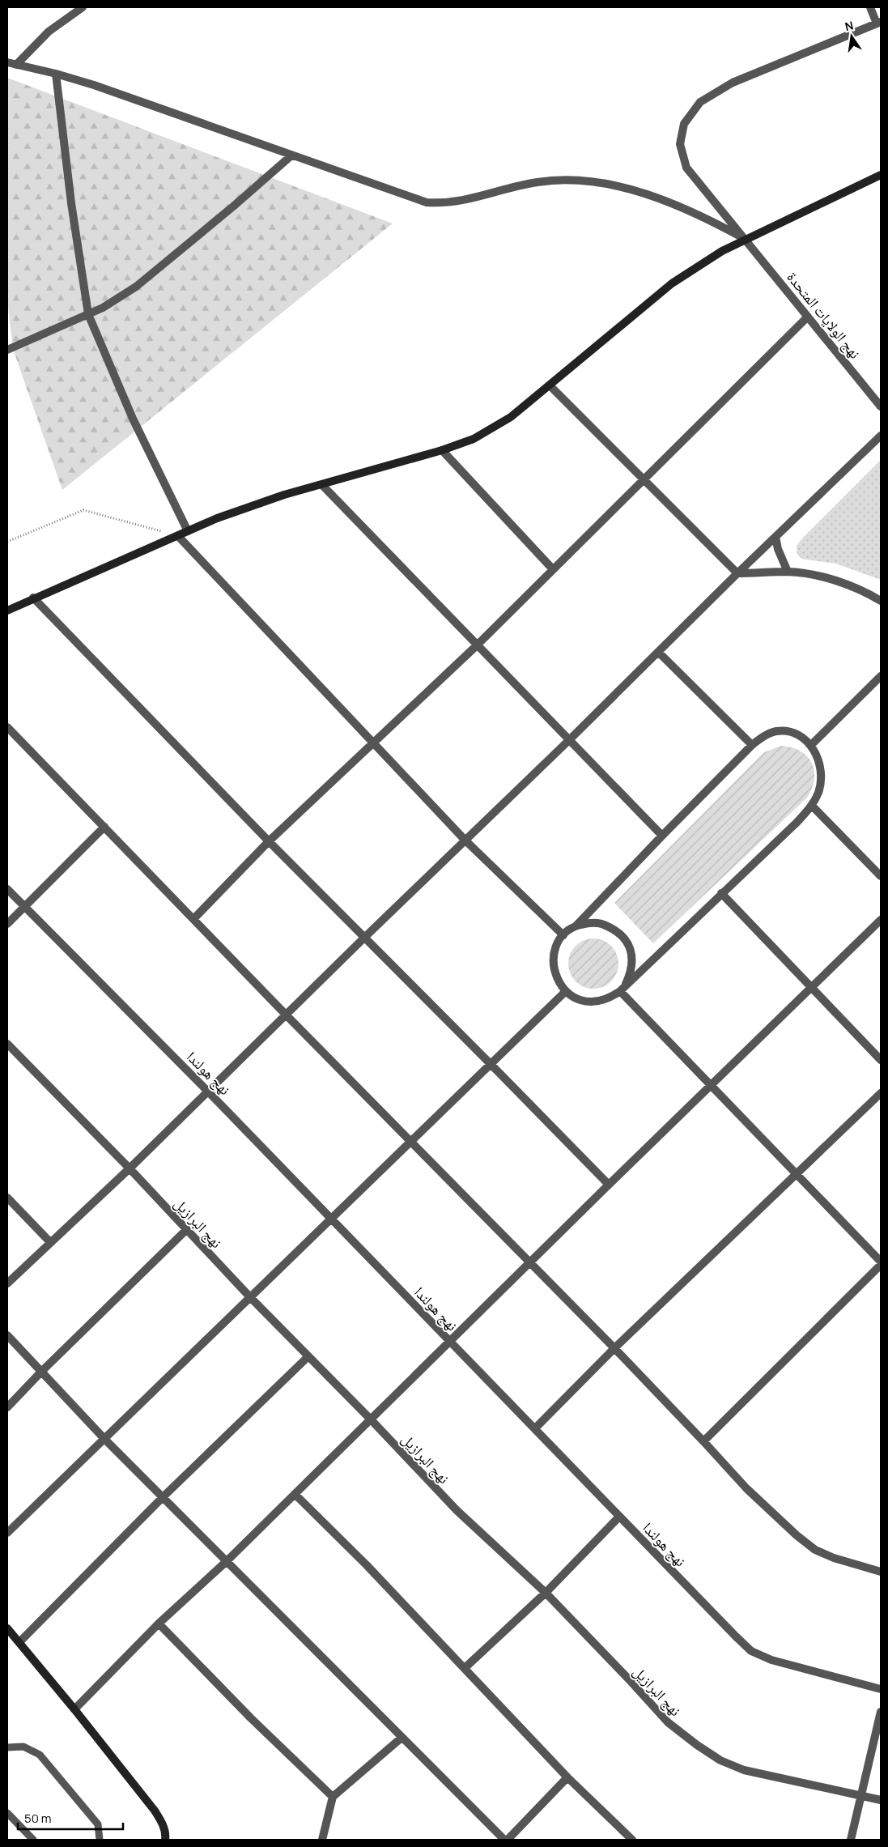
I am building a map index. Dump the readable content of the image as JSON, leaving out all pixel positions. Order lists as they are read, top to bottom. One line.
{"streets":{"street":["نهج الولايات المتحدة","نهج هولندا","نهج البرازيل"]},"scale_bar":"50 m","north":"top"}
